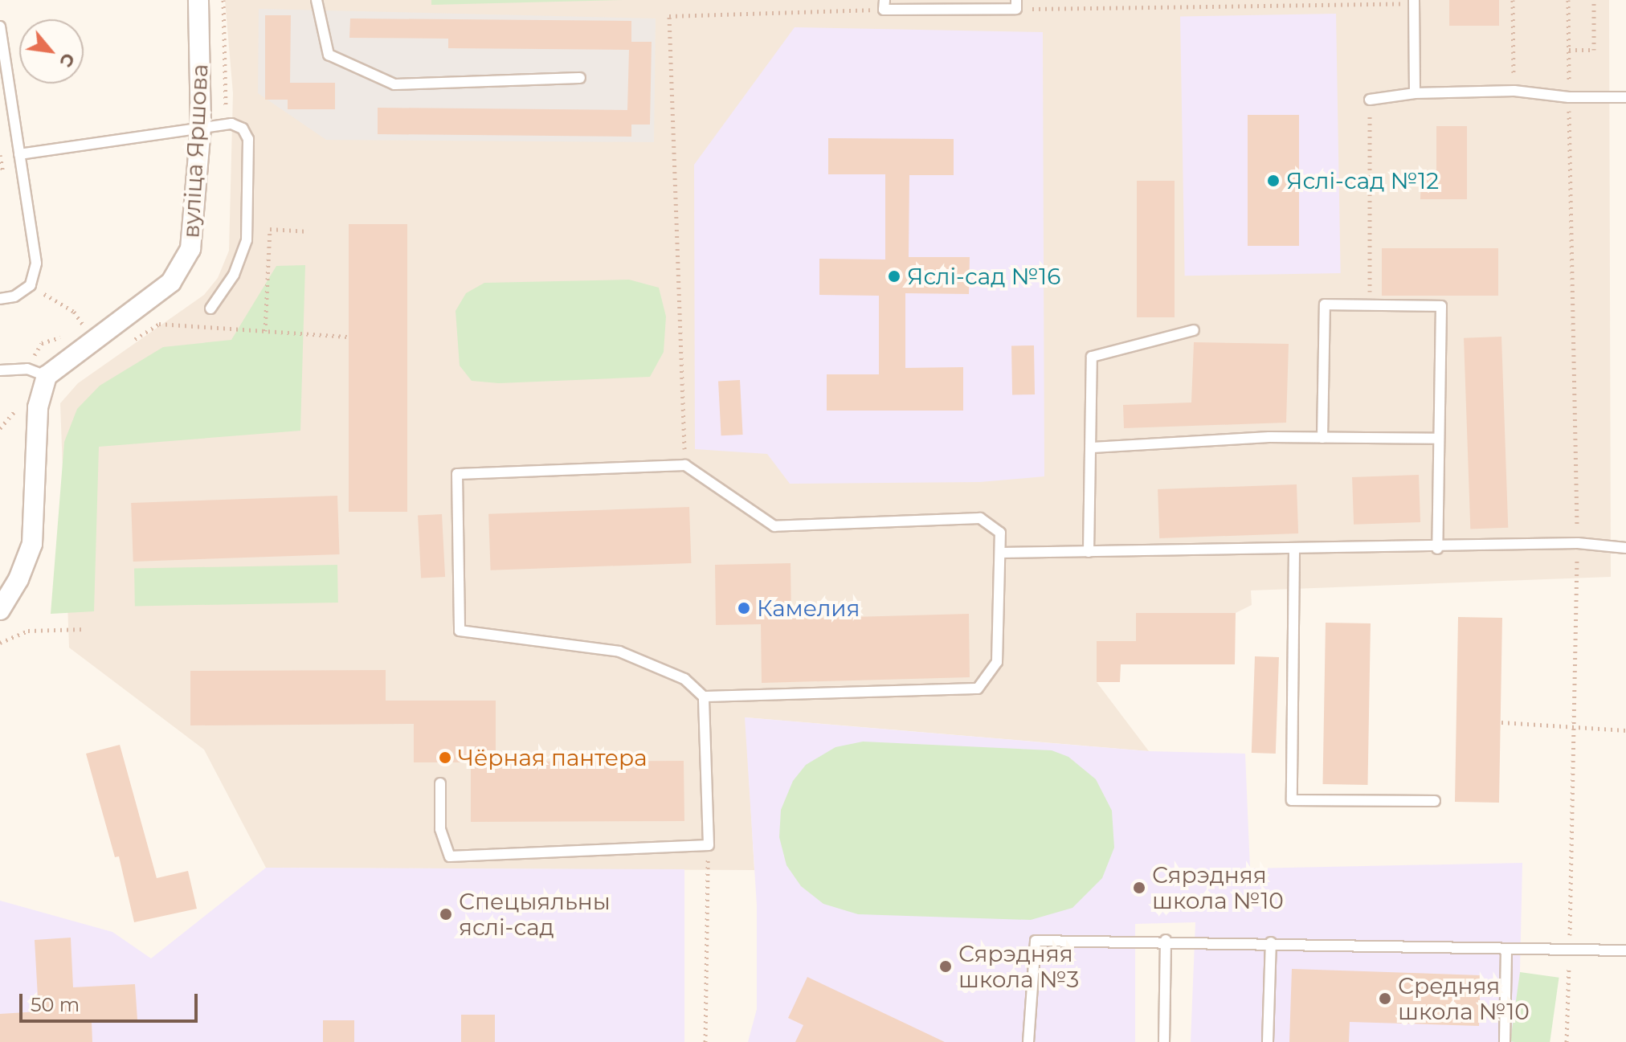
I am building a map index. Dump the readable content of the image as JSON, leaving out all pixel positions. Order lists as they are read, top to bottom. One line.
{"streets":{"street":["вуліца Яршова"]},"places":["Яслі-сад №12","Яслі-сад №16","Камелия","Чёрная пантера","Сярэдняя школа №10","Спецыяльны яслі-сад","Сярэдняя школа №3","Средняя школа №10"],"scale_bar":"50 m","north":"bottom right"}
